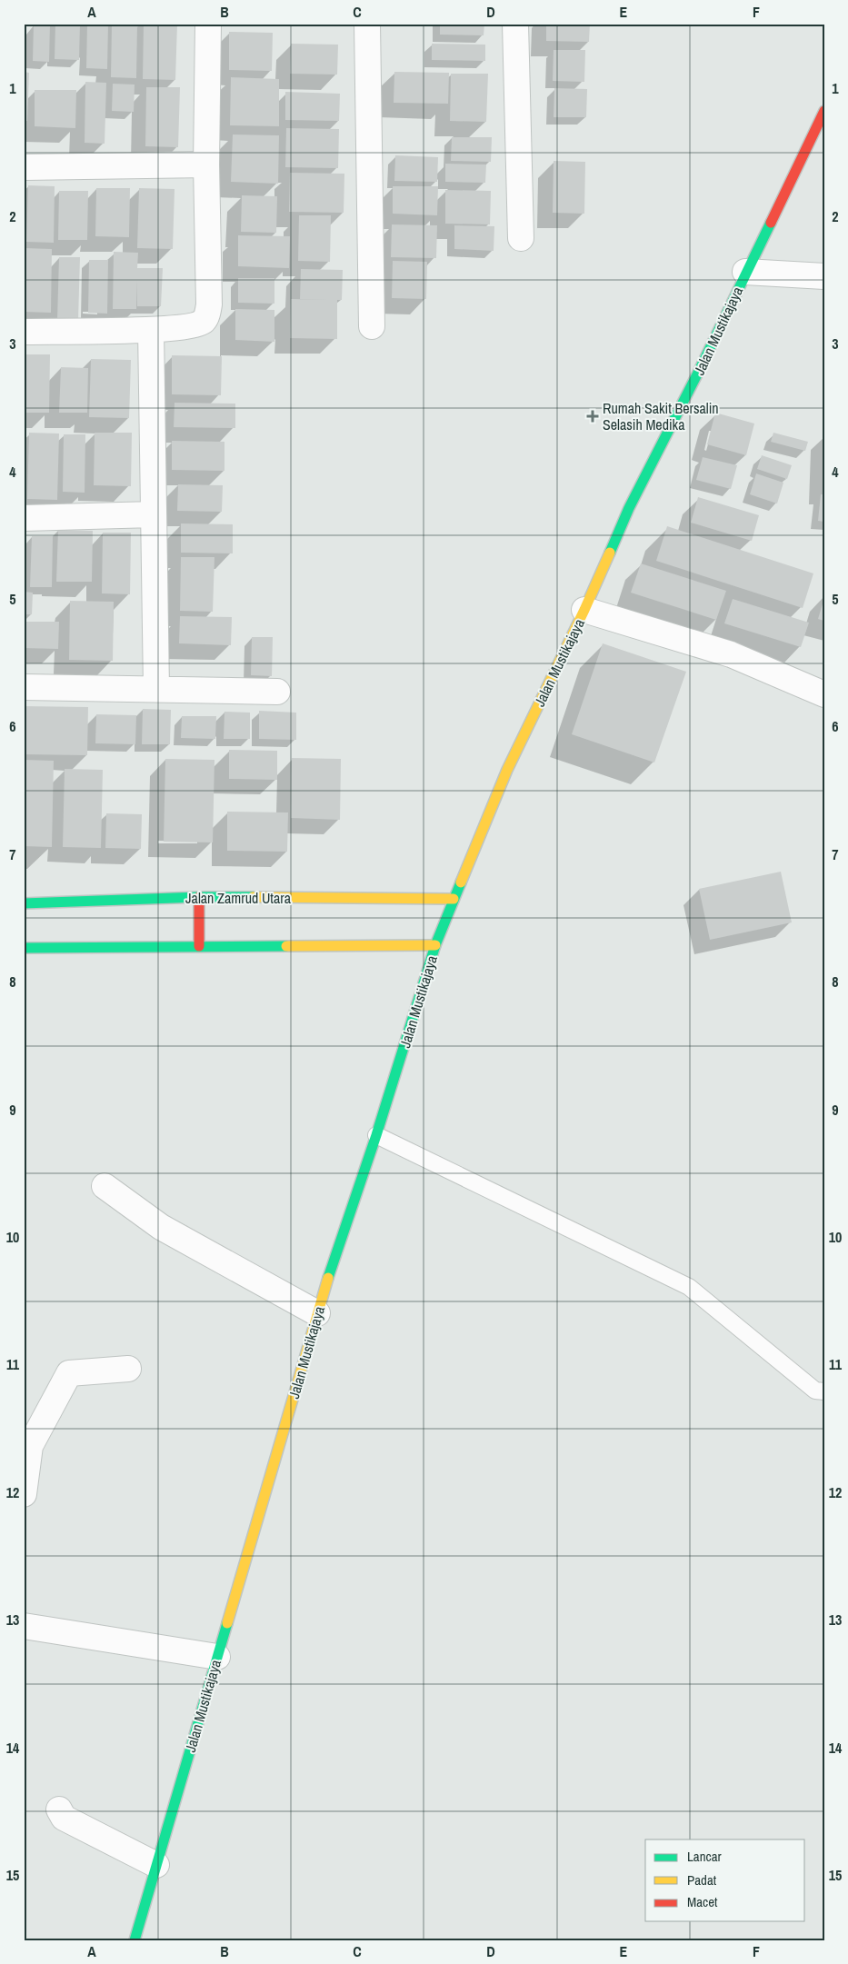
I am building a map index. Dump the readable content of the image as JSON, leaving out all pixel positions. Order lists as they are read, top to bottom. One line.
{"streets":{"main road":["Jalan Mustikajaya","Jalan Zamrud Utara"]},"crossings":[["Jalan Mustikajaya","Jalan Zamrud Utara"]],"places":{"health":["Rumah Sakit Bersalin Selasih Medika"]},"legend":["Lancar","Padat","Macet"],"grid":{"columns":["A","B","C","D","E","F"],"rows":["1","2","3","4","5","6","7","8","9","10","11","12","13","14","15"]}}
